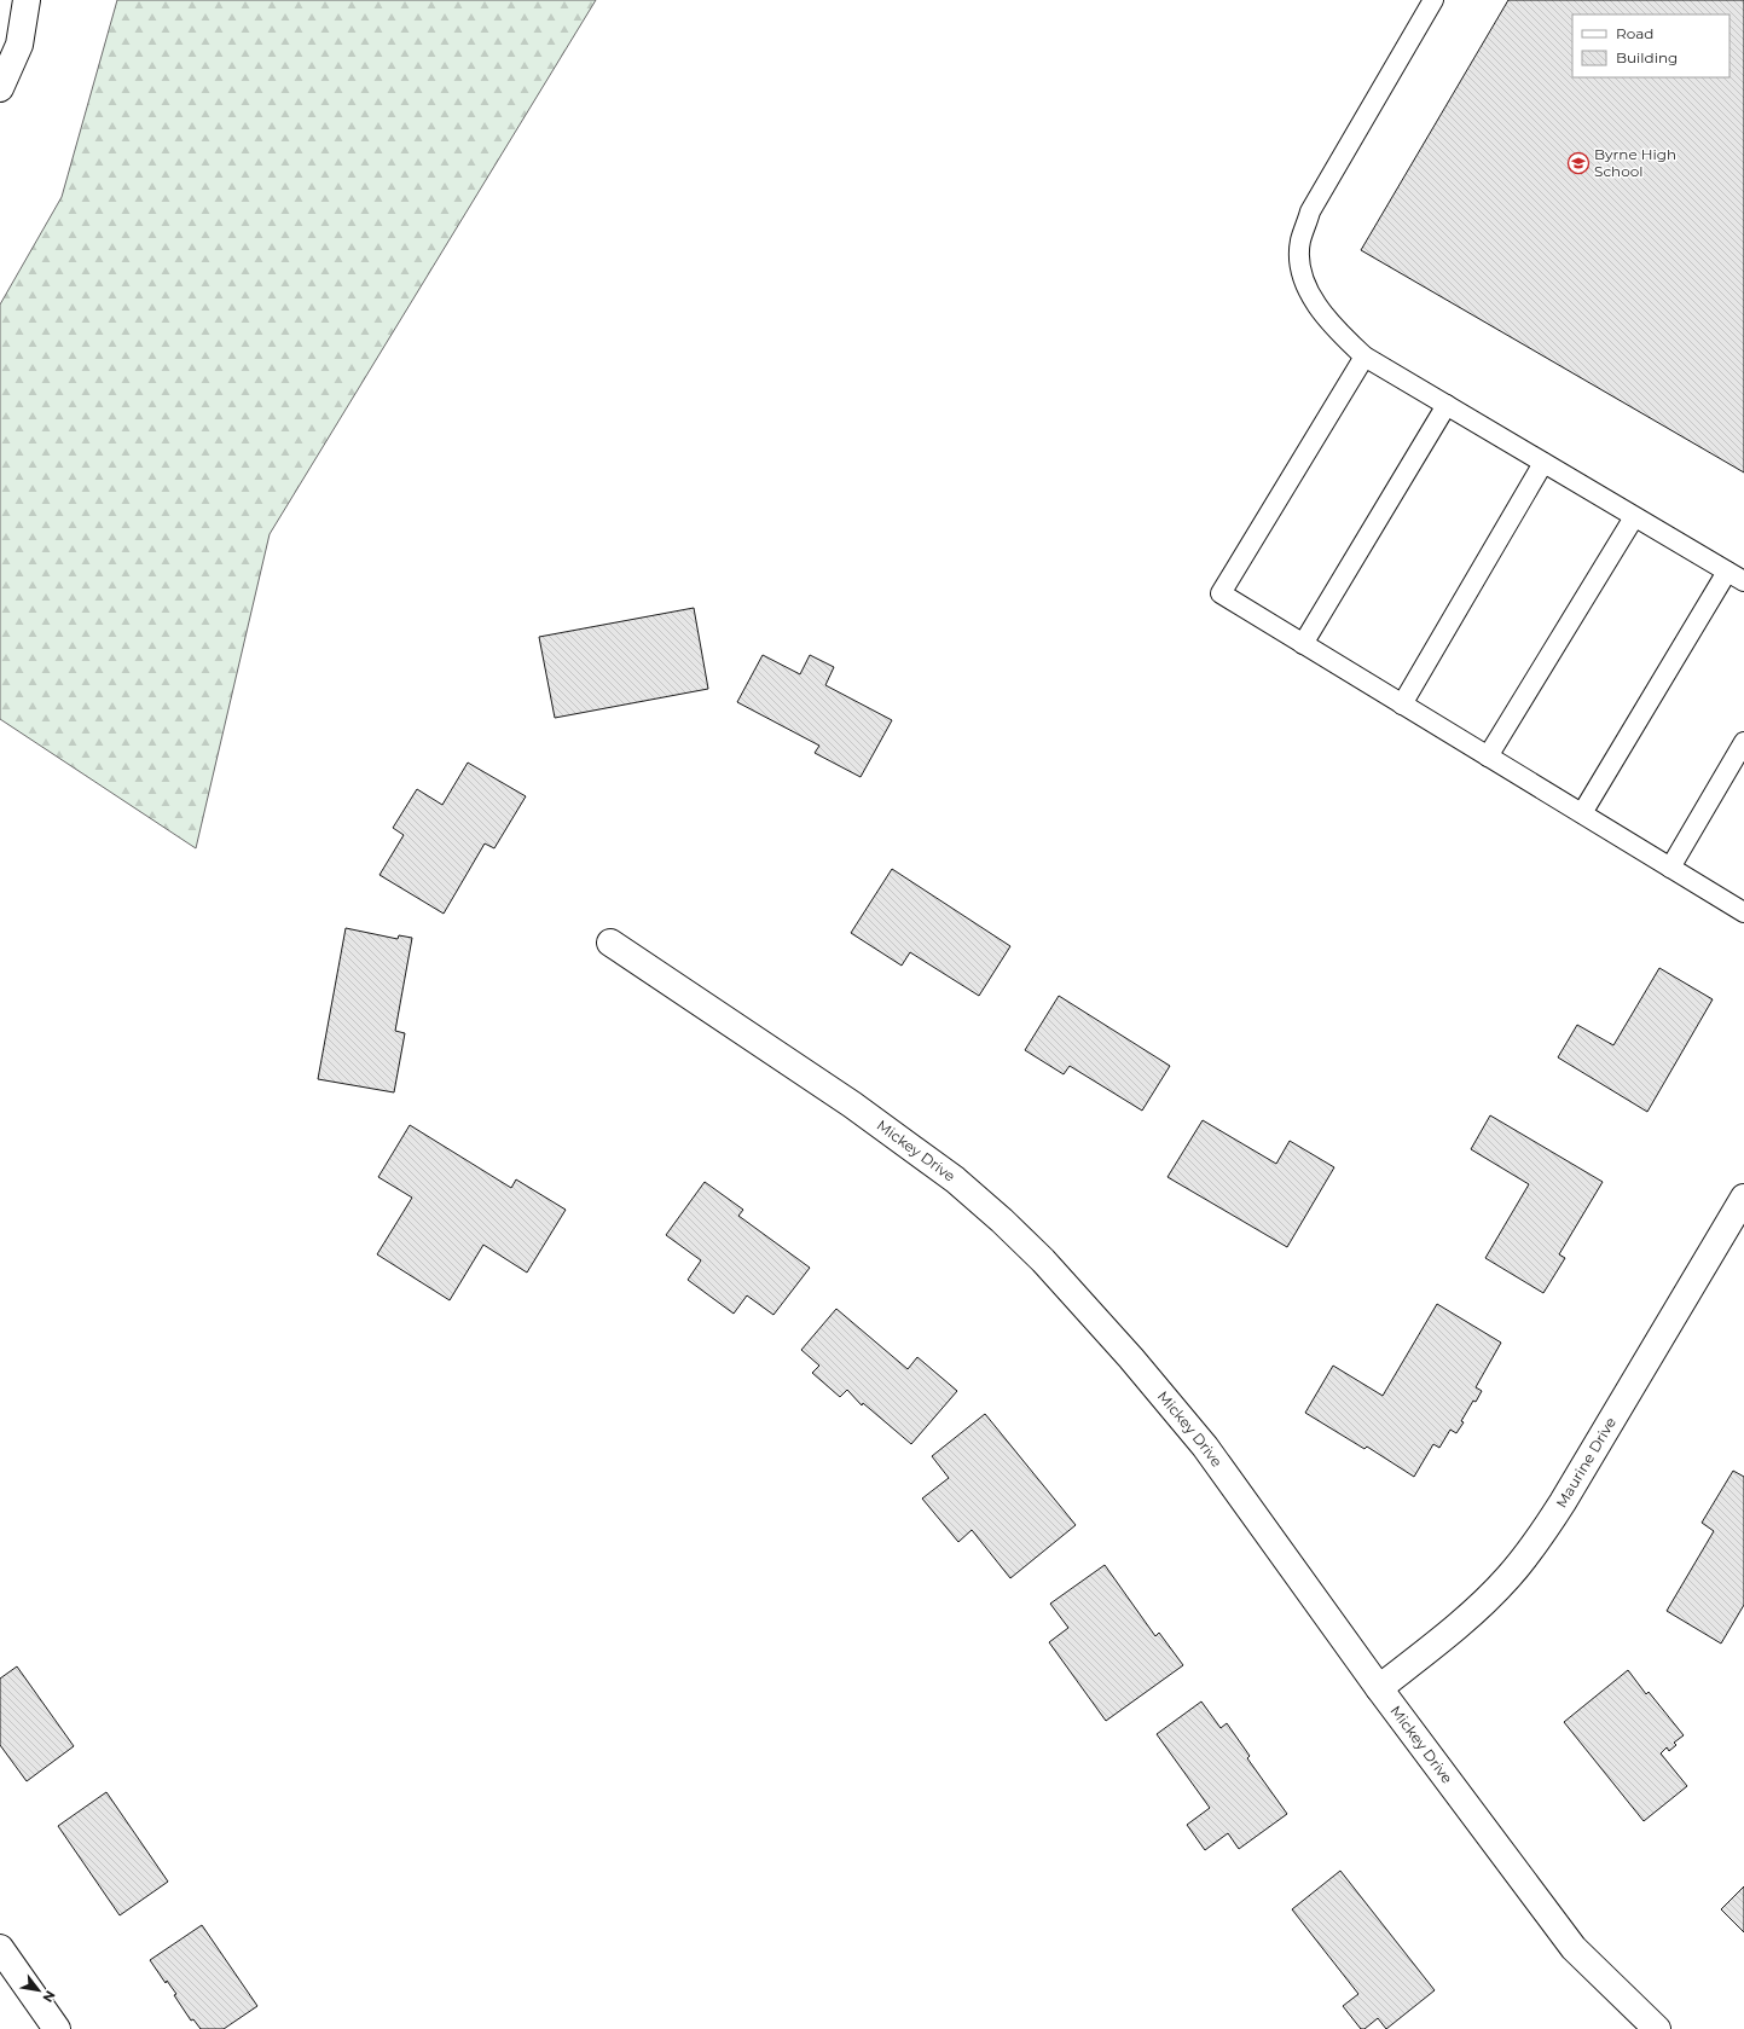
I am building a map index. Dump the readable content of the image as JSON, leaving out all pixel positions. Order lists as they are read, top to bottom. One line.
{"streets":{"street":["Mickey Drive","Maurine Drive"]},"crossings":[["Mickey Drive","Maurine Drive"]],"places":{"school or university":["Byrne High School"]},"legend":["Road","Building"],"north":"bottom right"}
